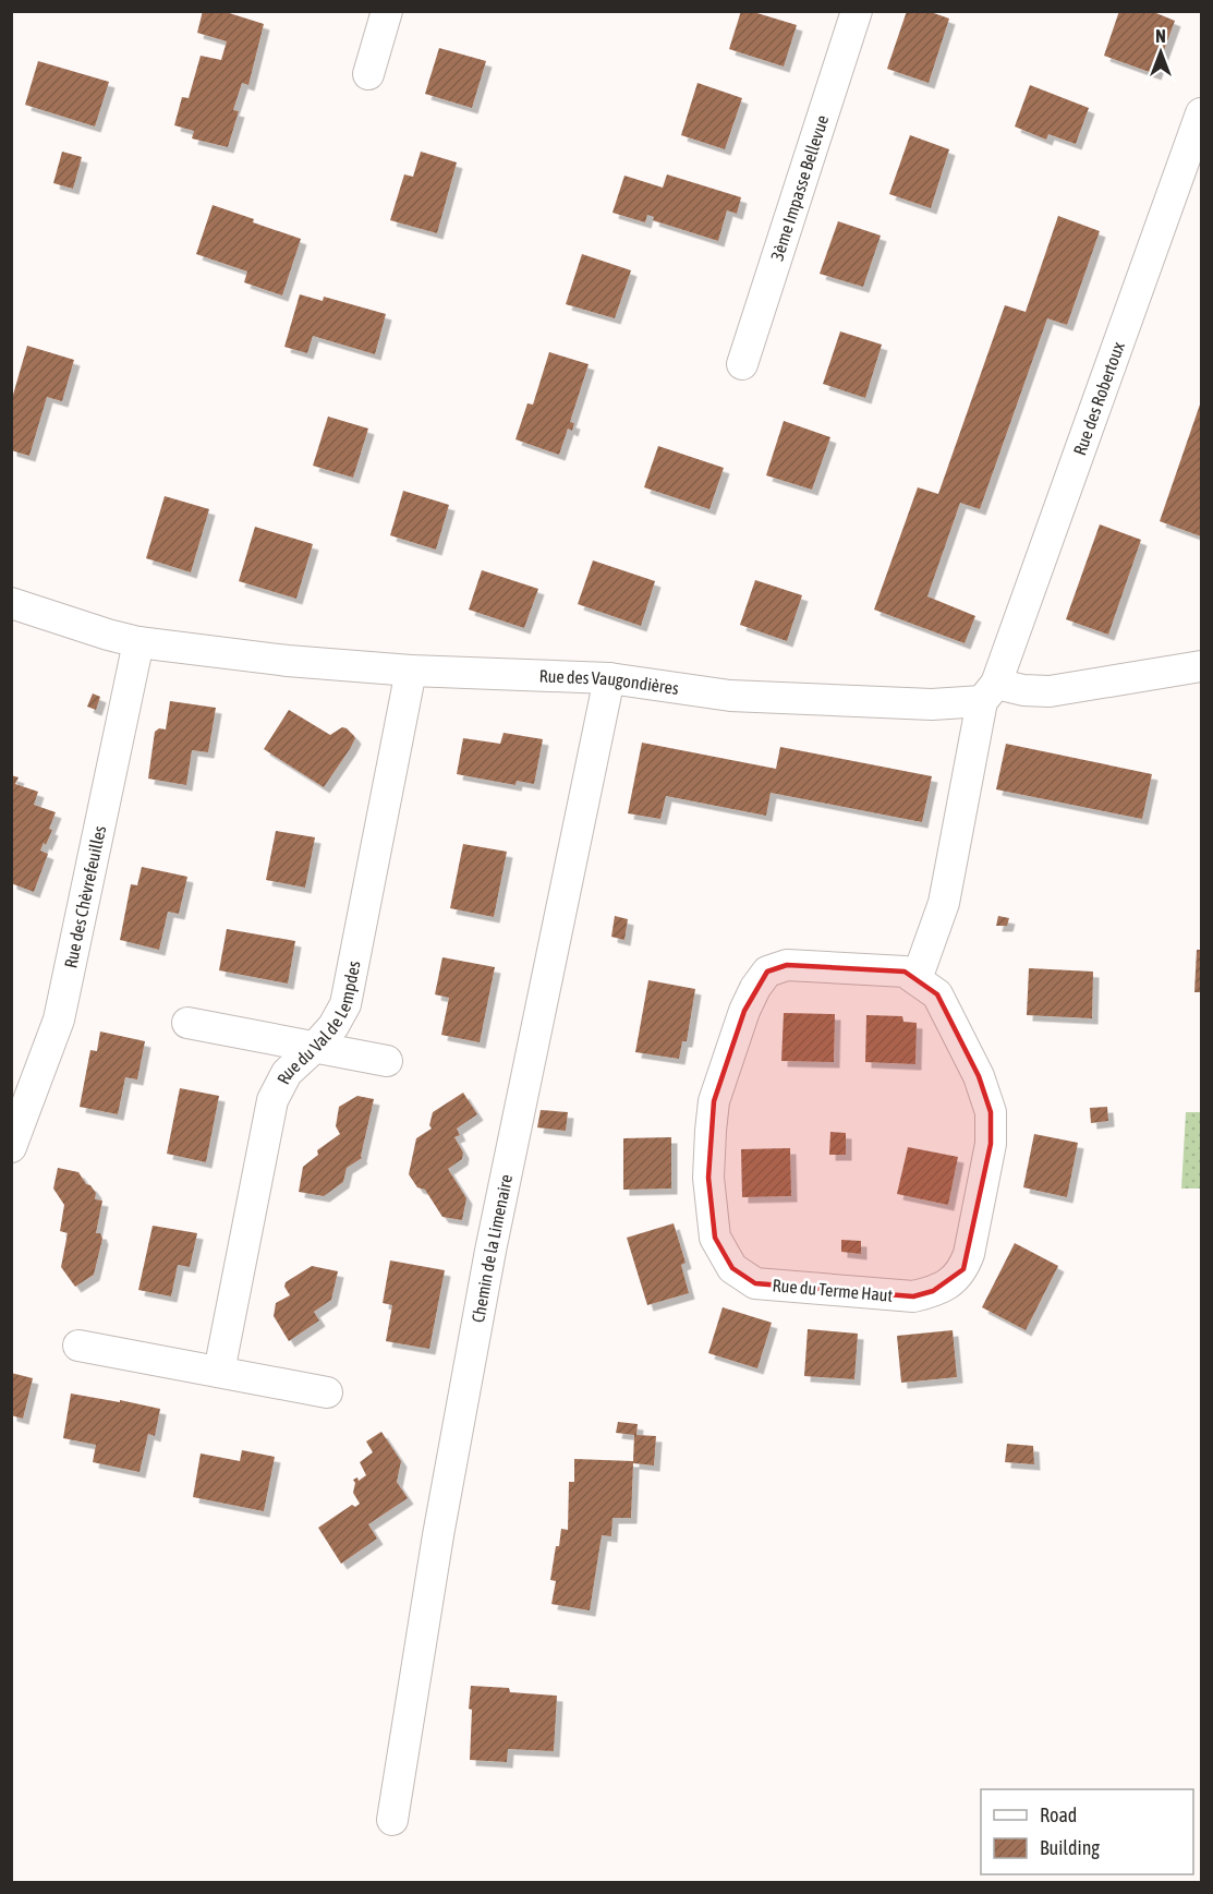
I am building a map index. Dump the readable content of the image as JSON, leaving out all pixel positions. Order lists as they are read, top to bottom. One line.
{"streets":{"street":["3ème Impasse Bellevue","Rue des Robertoux","Rue des Vaugondières","Rue des Chèvrefeuilles","Rue du Val de Lempdes","Chemin de la Limenaire","Rue du Terme Haut"]},"crossings":[["Rue des Robertoux","Rue des Vaugondières"],["Rue des Robertoux","Rue du Terme Haut"],["Rue des Vaugondières","Rue des Chèvrefeuilles"],["Rue des Vaugondières","Rue du Val de Lempdes"],["Rue des Vaugondières","Chemin de la Limenaire"]],"legend":["Road","Building"],"north":"top"}
